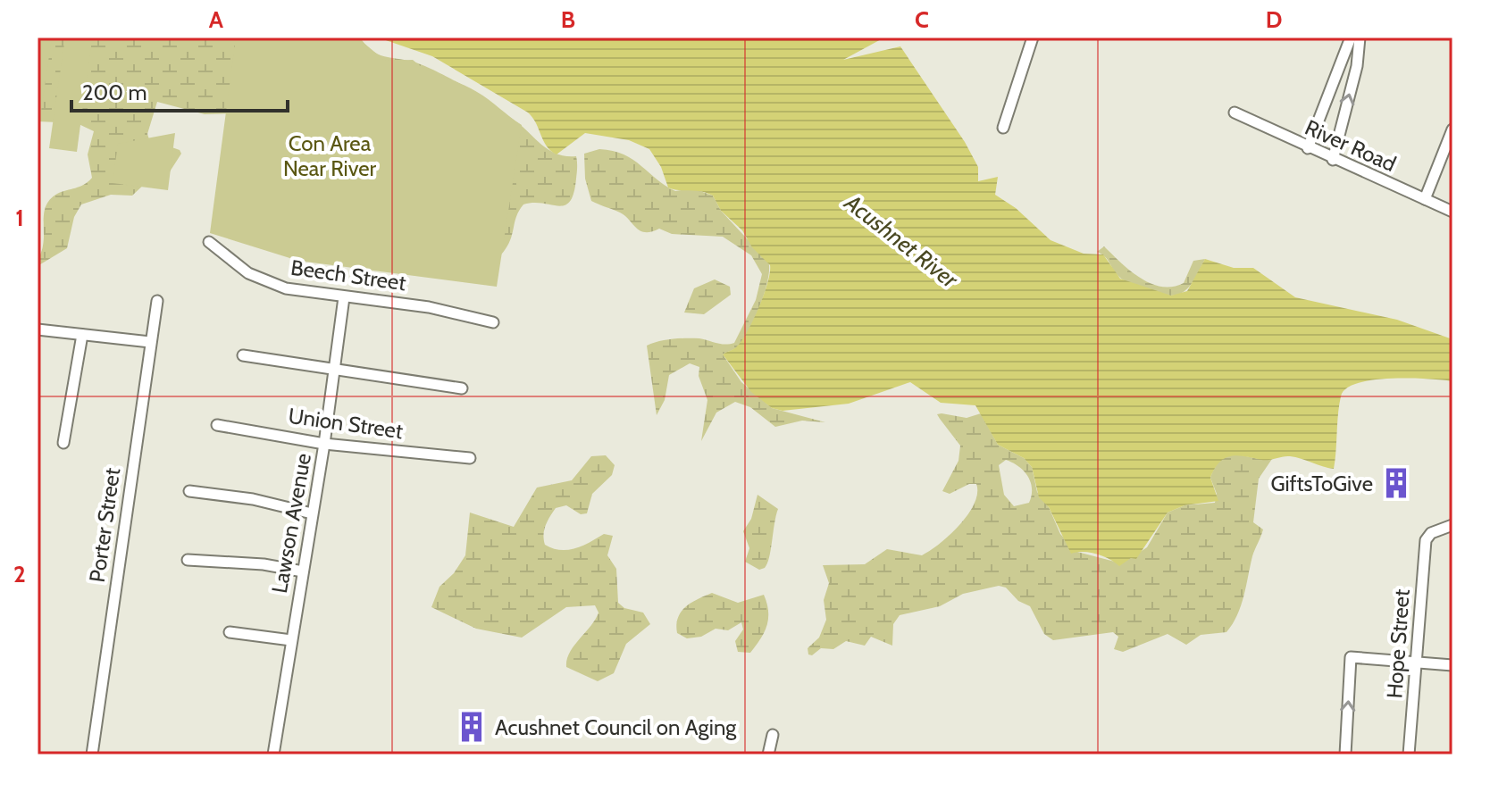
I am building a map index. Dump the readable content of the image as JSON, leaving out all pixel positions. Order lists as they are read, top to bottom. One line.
{"streets":{"street":["River Road","Beech Street","Union Street","Lawson Avenue","Porter Street","Hope Street"]},"crossings":[["Beech Street","Lawson Avenue"],["Union Street","Lawson Avenue"]],"water":["Acushnet River"],"parks":["Con Area Near River"],"places":{"building":["GiftsToGive","Acushnet Council on Aging"]},"scale_bar":"200 m","grid":{"columns":["A","B","C","D"],"rows":["1","2"]}}
